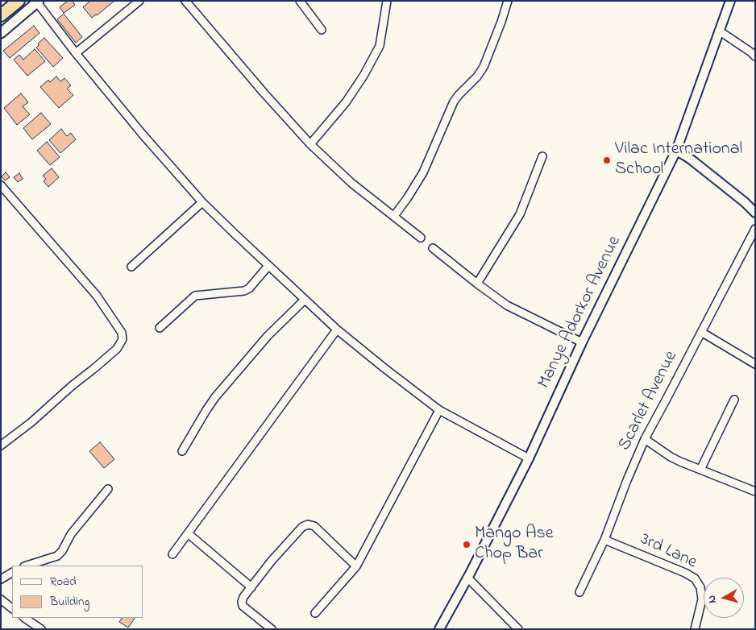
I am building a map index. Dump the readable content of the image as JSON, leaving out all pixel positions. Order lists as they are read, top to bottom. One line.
{"streets":{"street":["Manye Adorkor Avenue","Scarlet Avenue","3rd Lane"]},"crossings":[["Scarlet Avenue","3rd Lane"]],"places":["Vilac International School","Mango Ase Chop Bar"],"legend":["Road","Building"],"north":"left"}
